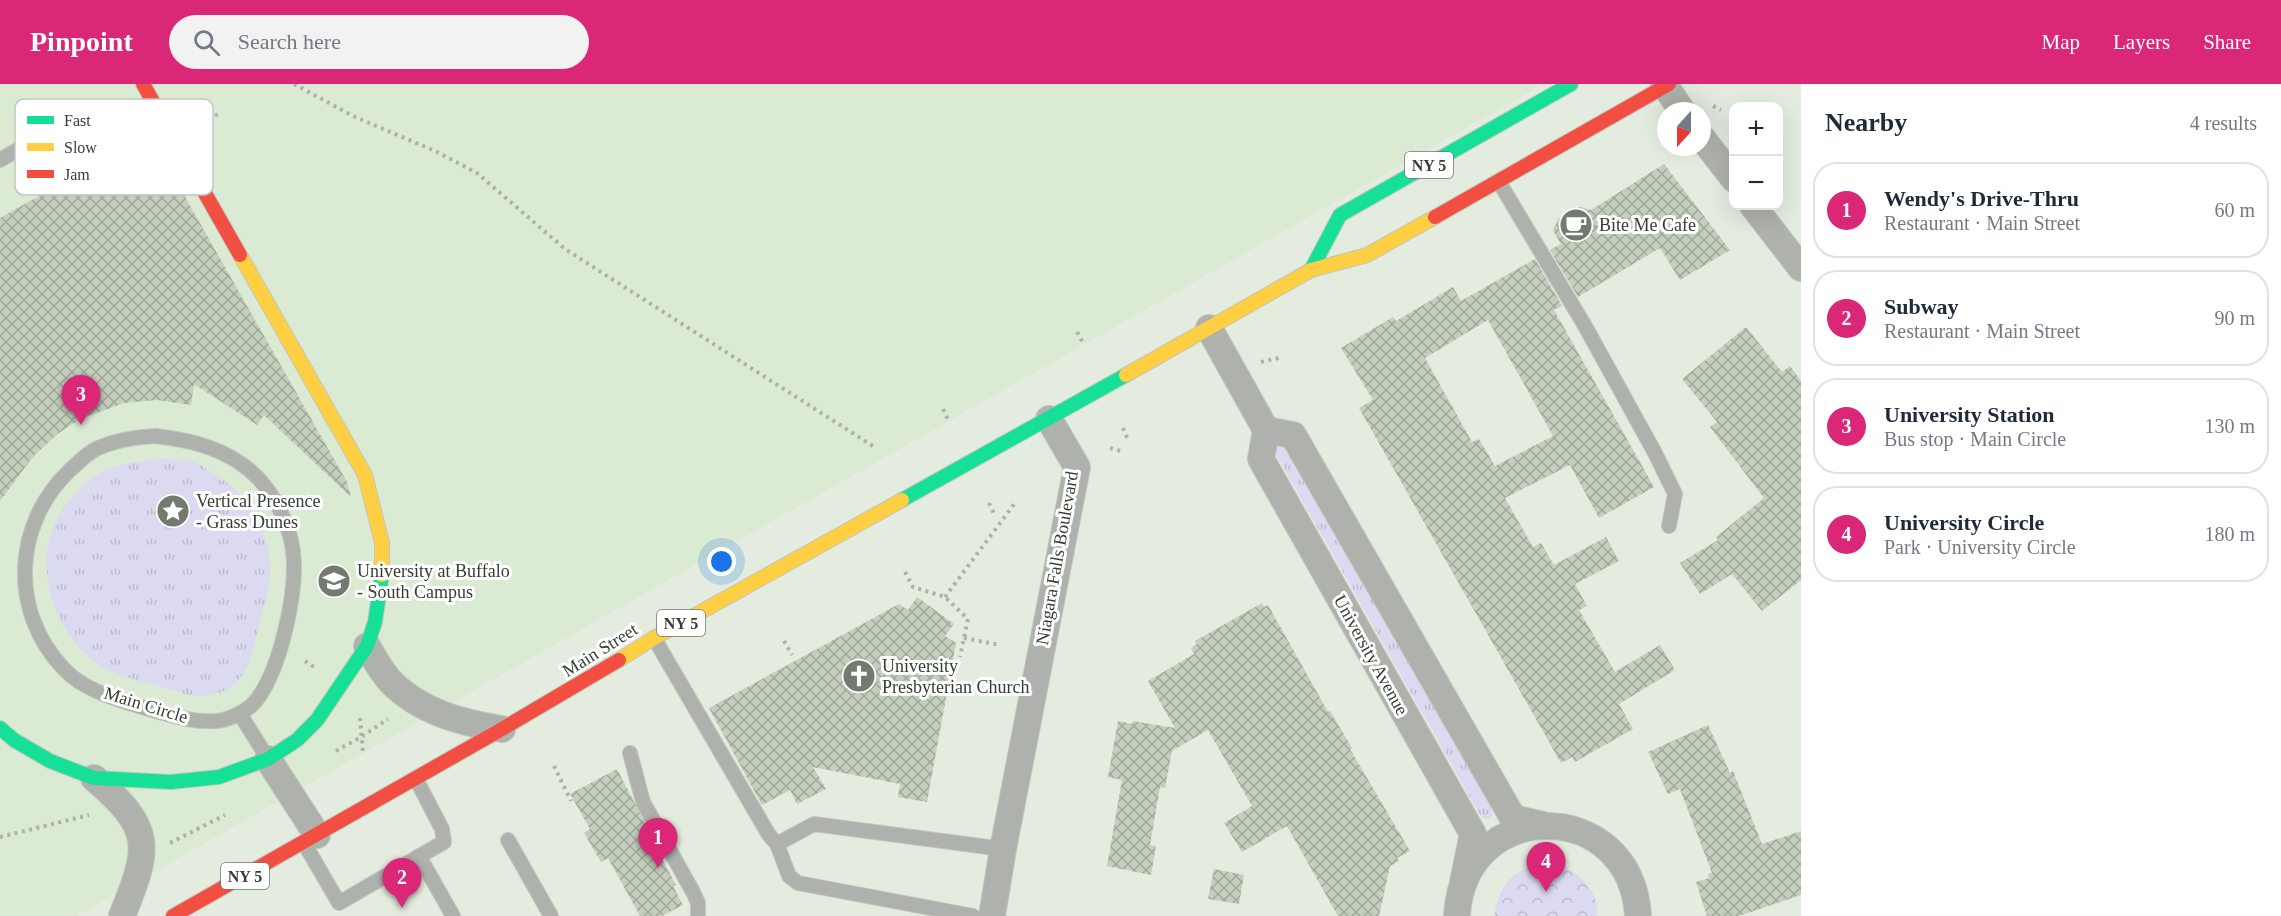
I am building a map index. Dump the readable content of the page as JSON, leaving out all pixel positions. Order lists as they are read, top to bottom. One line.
{"streets":{"main road":["NY 5","Main Street"],"street":["Niagara Falls Boulevard","University Avenue"],"lane":["Main Circle"]},"crossings":[["NY 5","Niagara Falls Boulevard"],["NY 5","Main Street"],["Niagara Falls Boulevard","Main Street"]],"places":{"cafe":["Bite Me Cafe"],"place":["Vertical Presence - Grass Dunes"],"school or university":["University at Buffalo - South Campus"],"church":["University Presbyterian Church"]},"legend":["Fast","Slow","Jam"],"north":"bottom","page":{"header":"Pinpoint","search":"Search here","nav":["Map","Layers","Share"],"heading":["Nearby","4 results"],"map_buttons":["+","−"],"list":[{"mark":"1","name":"Wendy's Drive-Thru","note":"Restaurant · Main Street","value":"60 m"},{"mark":"2","name":"Subway","note":"Restaurant · Main Street","value":"90 m"},{"mark":"3","name":"University Station","note":"Bus stop · Main Circle","value":"130 m"},{"mark":"4","name":"University Circle","note":"Park · University Circle","value":"180 m"}],"pins":["3","1","4","2"]}}
